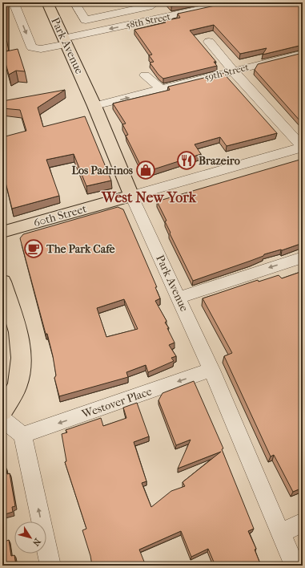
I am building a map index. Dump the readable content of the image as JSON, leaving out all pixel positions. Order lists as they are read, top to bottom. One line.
{"streets":{"main road":["Park Avenue","60th Street"],"street":["58th Street","59th Street","Westover Place"]},"crossings":[["58th Street","Park Avenue"],["Park Avenue","59th Street"],["Park Avenue","60th Street"],["Park Avenue","Westover Place"]],"one_way":["Westover Place"],"districts":["West New York"],"places":{"restaurant":["Brazeiro"],"shop":["Los Padrinos"],"cafe":["The Park Cafe"]},"north":"bottom right"}
